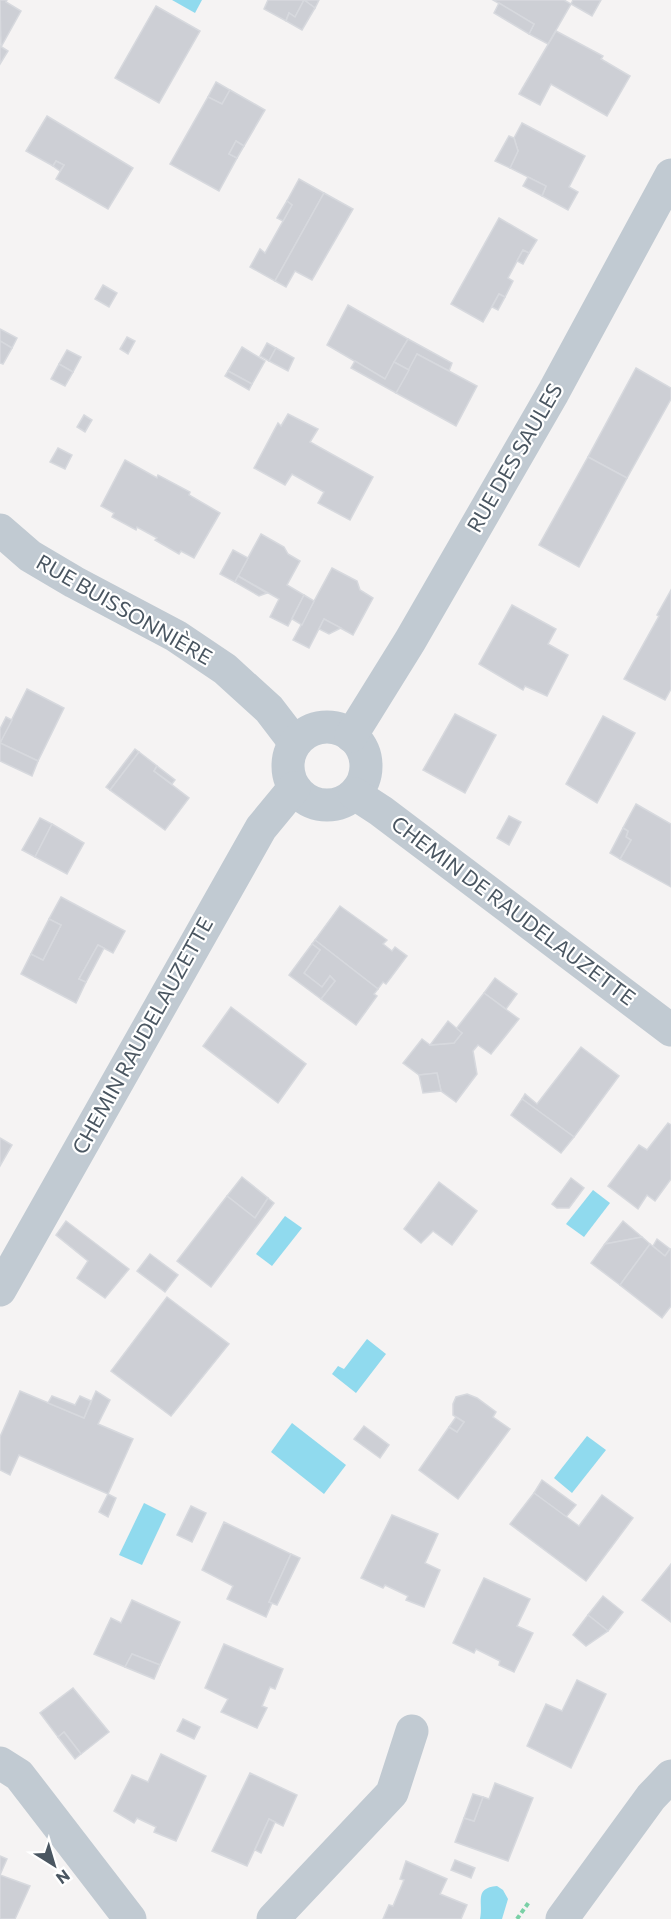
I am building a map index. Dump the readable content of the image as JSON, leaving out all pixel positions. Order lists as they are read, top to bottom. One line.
{"streets":{"street":["RUE DES SAULES","RUE BUISSONNIÈRE","CHEMIN DE RAUDELAUZETTE","CHEMIN RAUDELAUZETTE"]},"crossings":[["RUE DES SAULES","RUE BUISSONNIÈRE"],["RUE DES SAULES","CHEMIN DE RAUDELAUZETTE"],["RUE DES SAULES","CHEMIN RAUDELAUZETTE"],["RUE BUISSONNIÈRE","CHEMIN DE RAUDELAUZETTE"],["RUE BUISSONNIÈRE","CHEMIN RAUDELAUZETTE"],["CHEMIN DE RAUDELAUZETTE","CHEMIN RAUDELAUZETTE"]],"north":"bottom right"}
